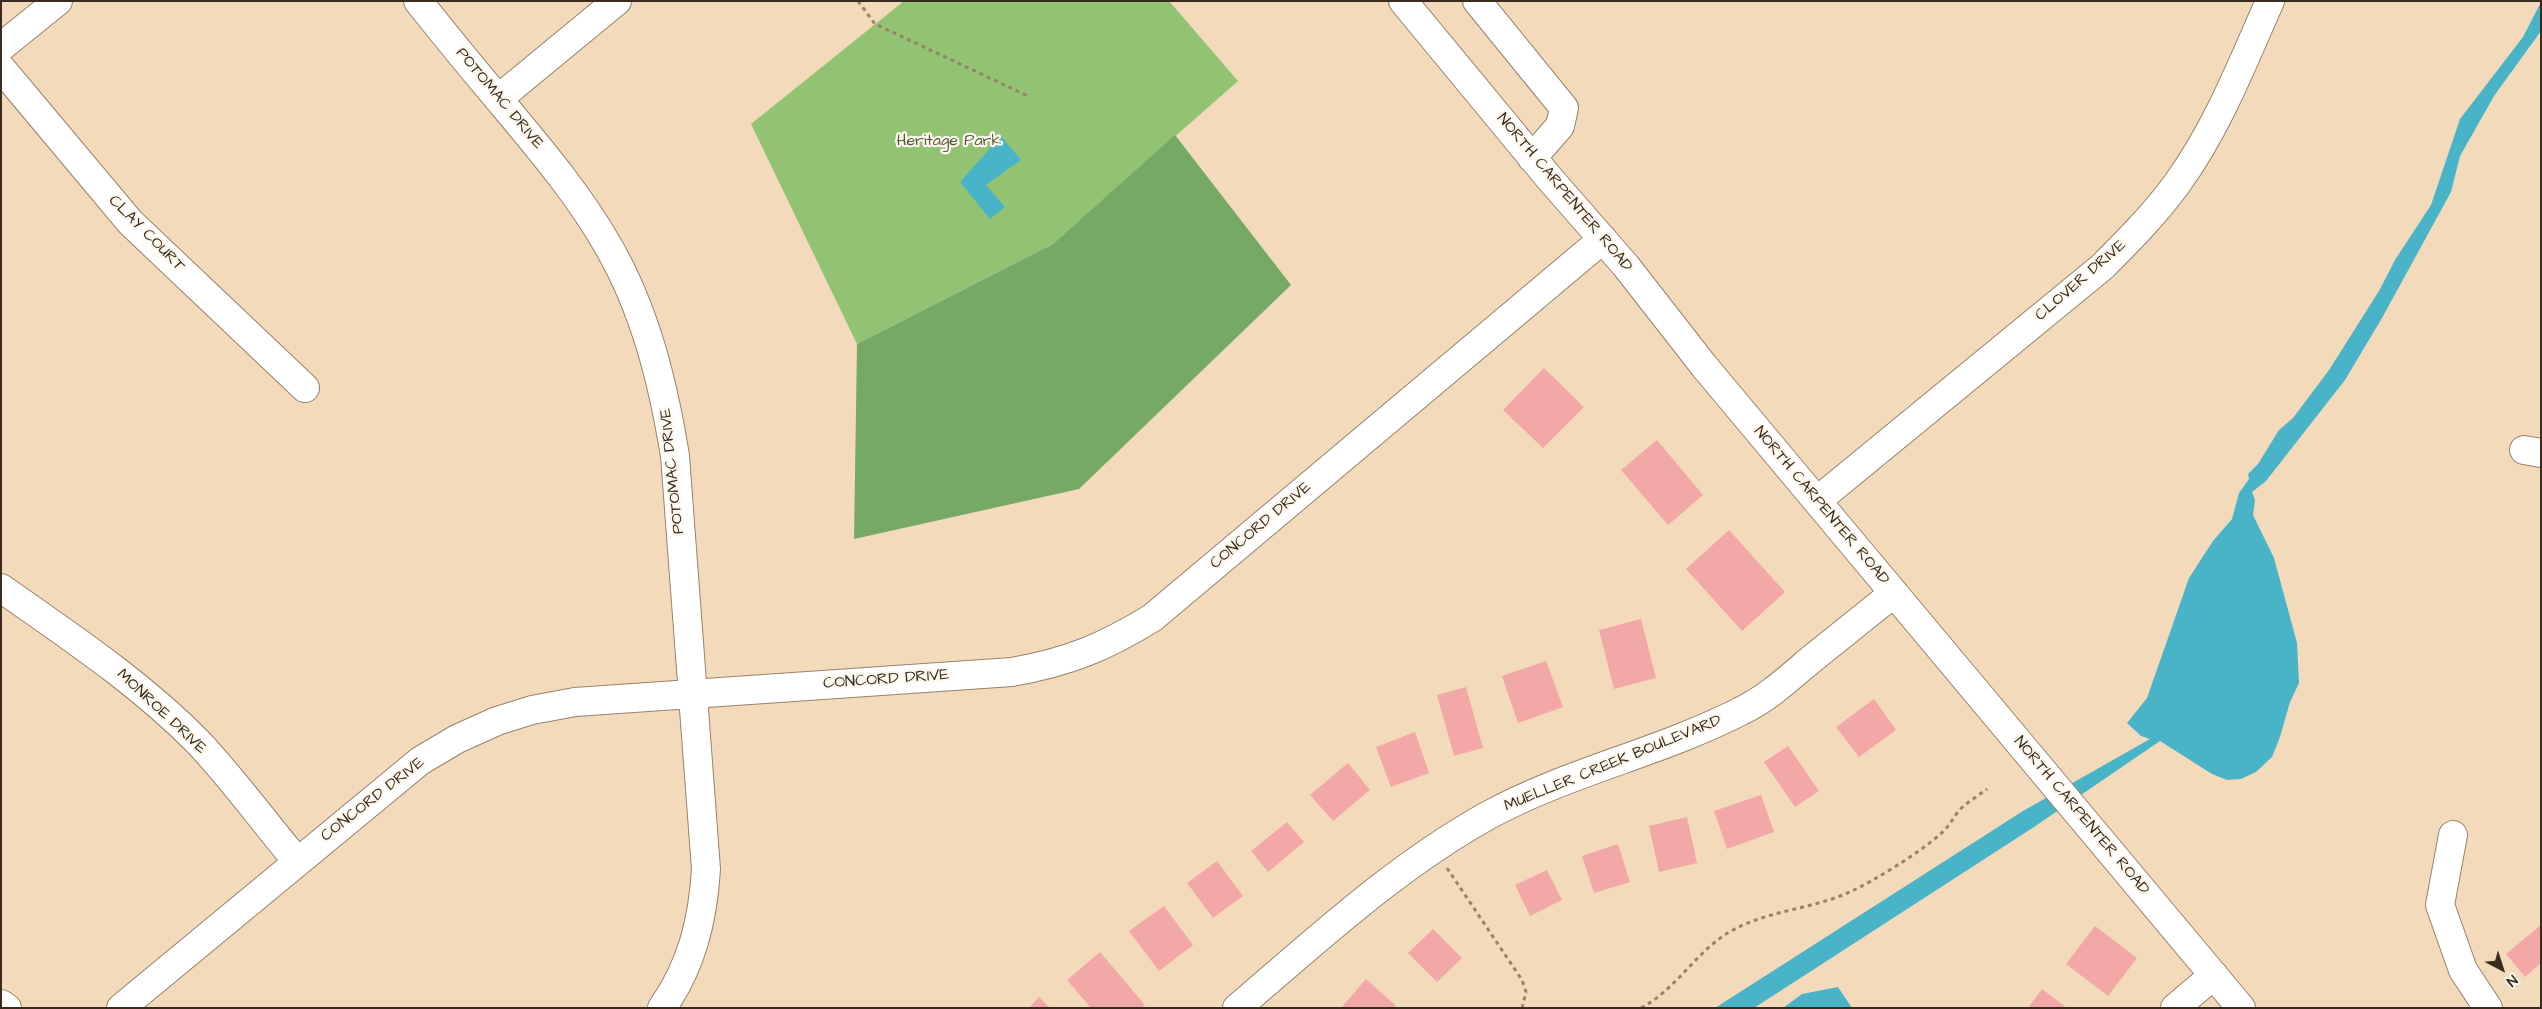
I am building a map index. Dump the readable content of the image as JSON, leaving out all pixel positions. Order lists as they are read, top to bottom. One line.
{"streets":{"street":["POTOMAC DRIVE","NORTH CARPENTER ROAD","CLAY COURT","CLOVER DRIVE","CONCORD DRIVE","MONROE DRIVE","MUELLER CREEK BOULEVARD"]},"crossings":[["POTOMAC DRIVE","CONCORD DRIVE"],["NORTH CARPENTER ROAD","CLOVER DRIVE"],["NORTH CARPENTER ROAD","CONCORD DRIVE"],["NORTH CARPENTER ROAD","MUELLER CREEK BOULEVARD"],["CONCORD DRIVE","MONROE DRIVE"]],"parks":["Heritage Park"],"north":"bottom right"}
